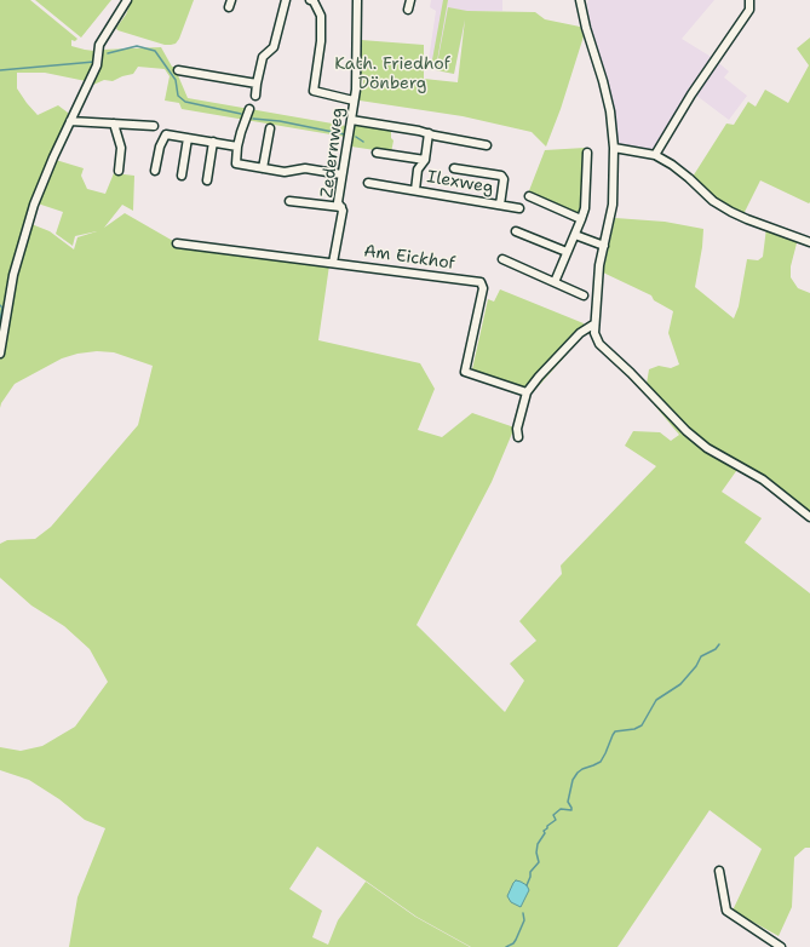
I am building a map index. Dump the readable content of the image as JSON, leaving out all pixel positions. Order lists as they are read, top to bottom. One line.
{"streets":{"street":["Zedernweg","Ilexweg","Am Eickhof"]},"crossings":[["Zedernweg","Am Eickhof"]],"parks":["Kath. Friedhof Dönberg"]}
